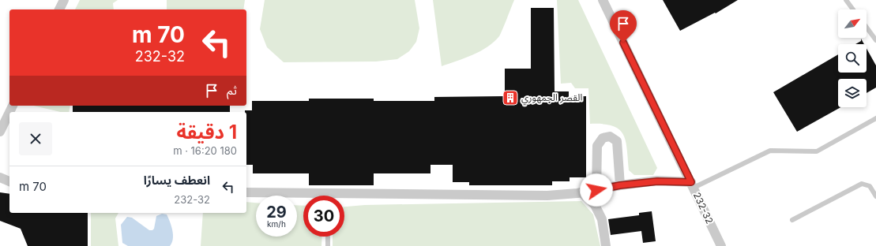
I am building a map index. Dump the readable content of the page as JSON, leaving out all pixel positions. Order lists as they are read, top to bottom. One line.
{"streets":{"street":["232-32"]},"places":{"building":["القصر الجمهوري"]},"north":"top right","page":{"turn":["70 m","232-32"],"then":"ثم","heading":["1 دقيقة","180 m · 16:20"],"list":[{"name":"انعطف يسارًا","note":"232-32","value":"70 m"}],"speed":"29 km/h","limit":"30"}}
